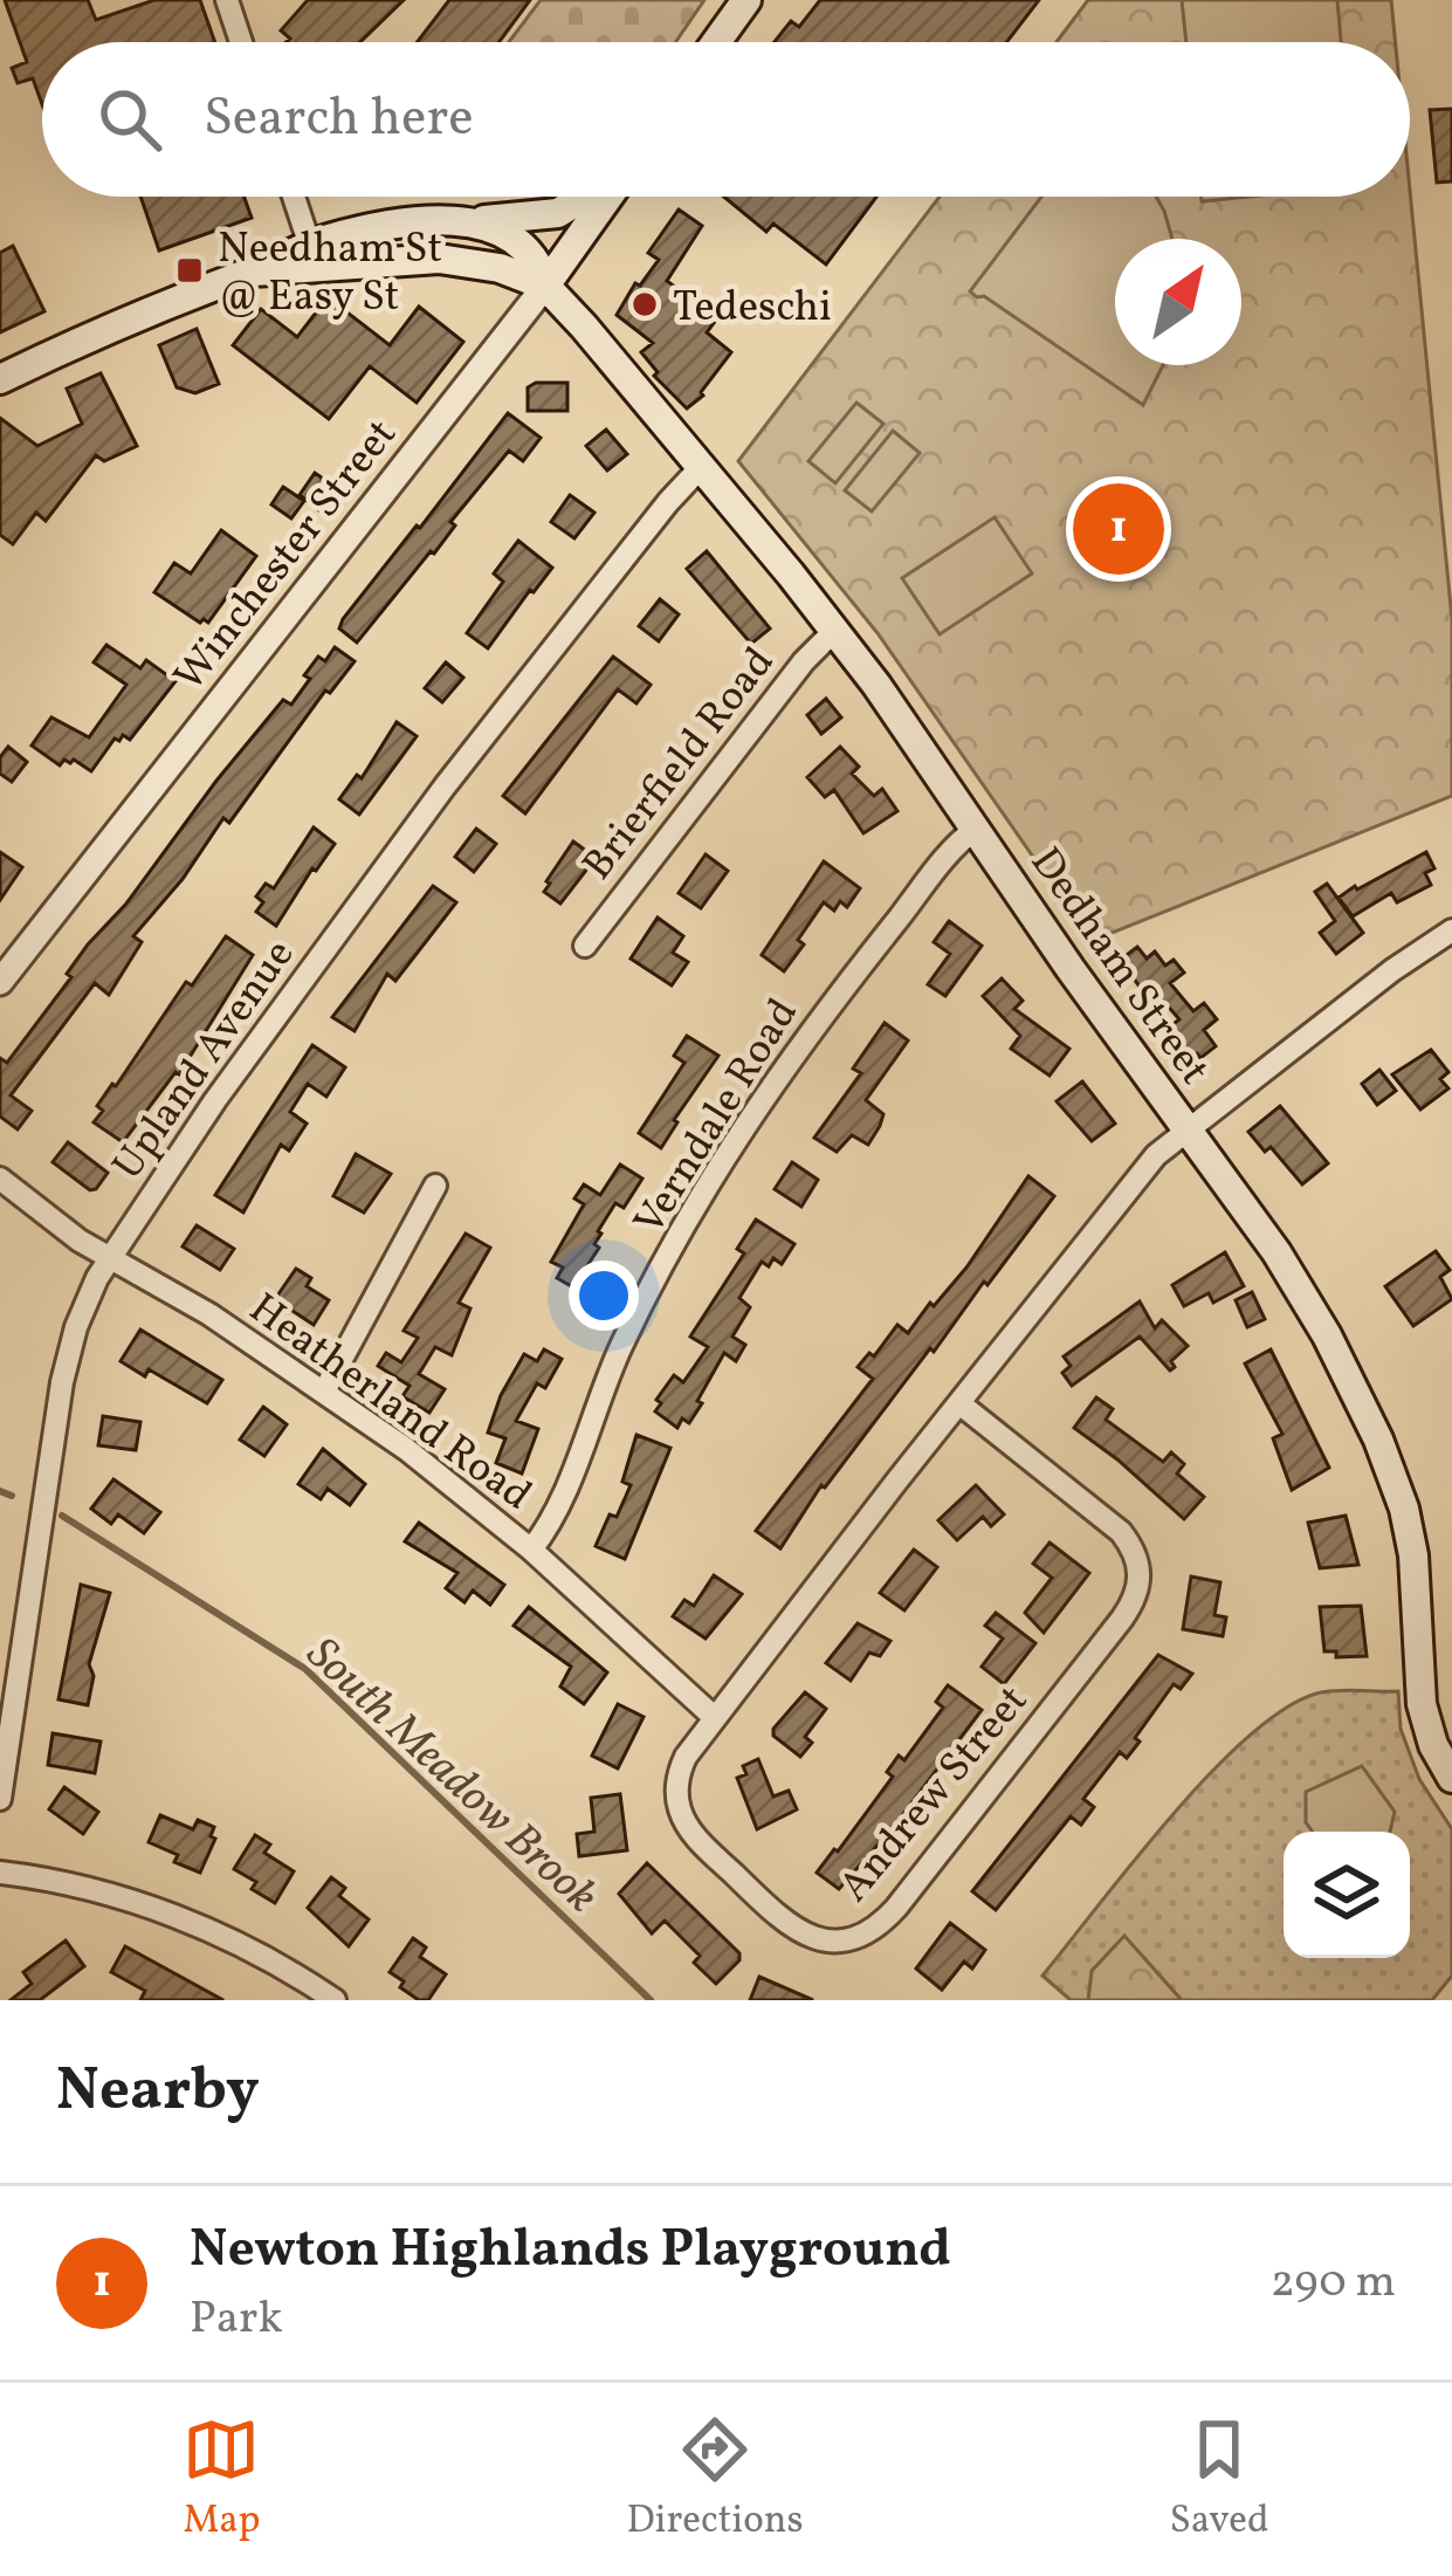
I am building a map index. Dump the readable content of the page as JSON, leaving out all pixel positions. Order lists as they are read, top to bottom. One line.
{"streets":{"main road":["Winchester Street","Dedham Street"],"street":["Brierfield Road","Upland Avenue","Verndale Road","Heatherland Road","Andrew Street"]},"crossings":[["Winchester Street","Dedham Street"],["Brierfield Road","Dedham Street"],["Dedham Street","Upland Avenue"],["Dedham Street","Verndale Road"],["Dedham Street","Andrew Street"],["Upland Avenue","Heatherland Road"],["Verndale Road","Heatherland Road"],["Heatherland Road","Andrew Street"]],"water":["South Meadow Brook"],"places":{"transit":["Needham St @ Easy St"],"other":["Tedeschi"]},"north":"top right","page":{"search":"Search here","pins":"1","heading":"Nearby","list":[{"mark":"1","name":"Newton Highlands Playground","note":"Park","value":"290 m"}],"nav":["Map","Directions","Saved"]}}
